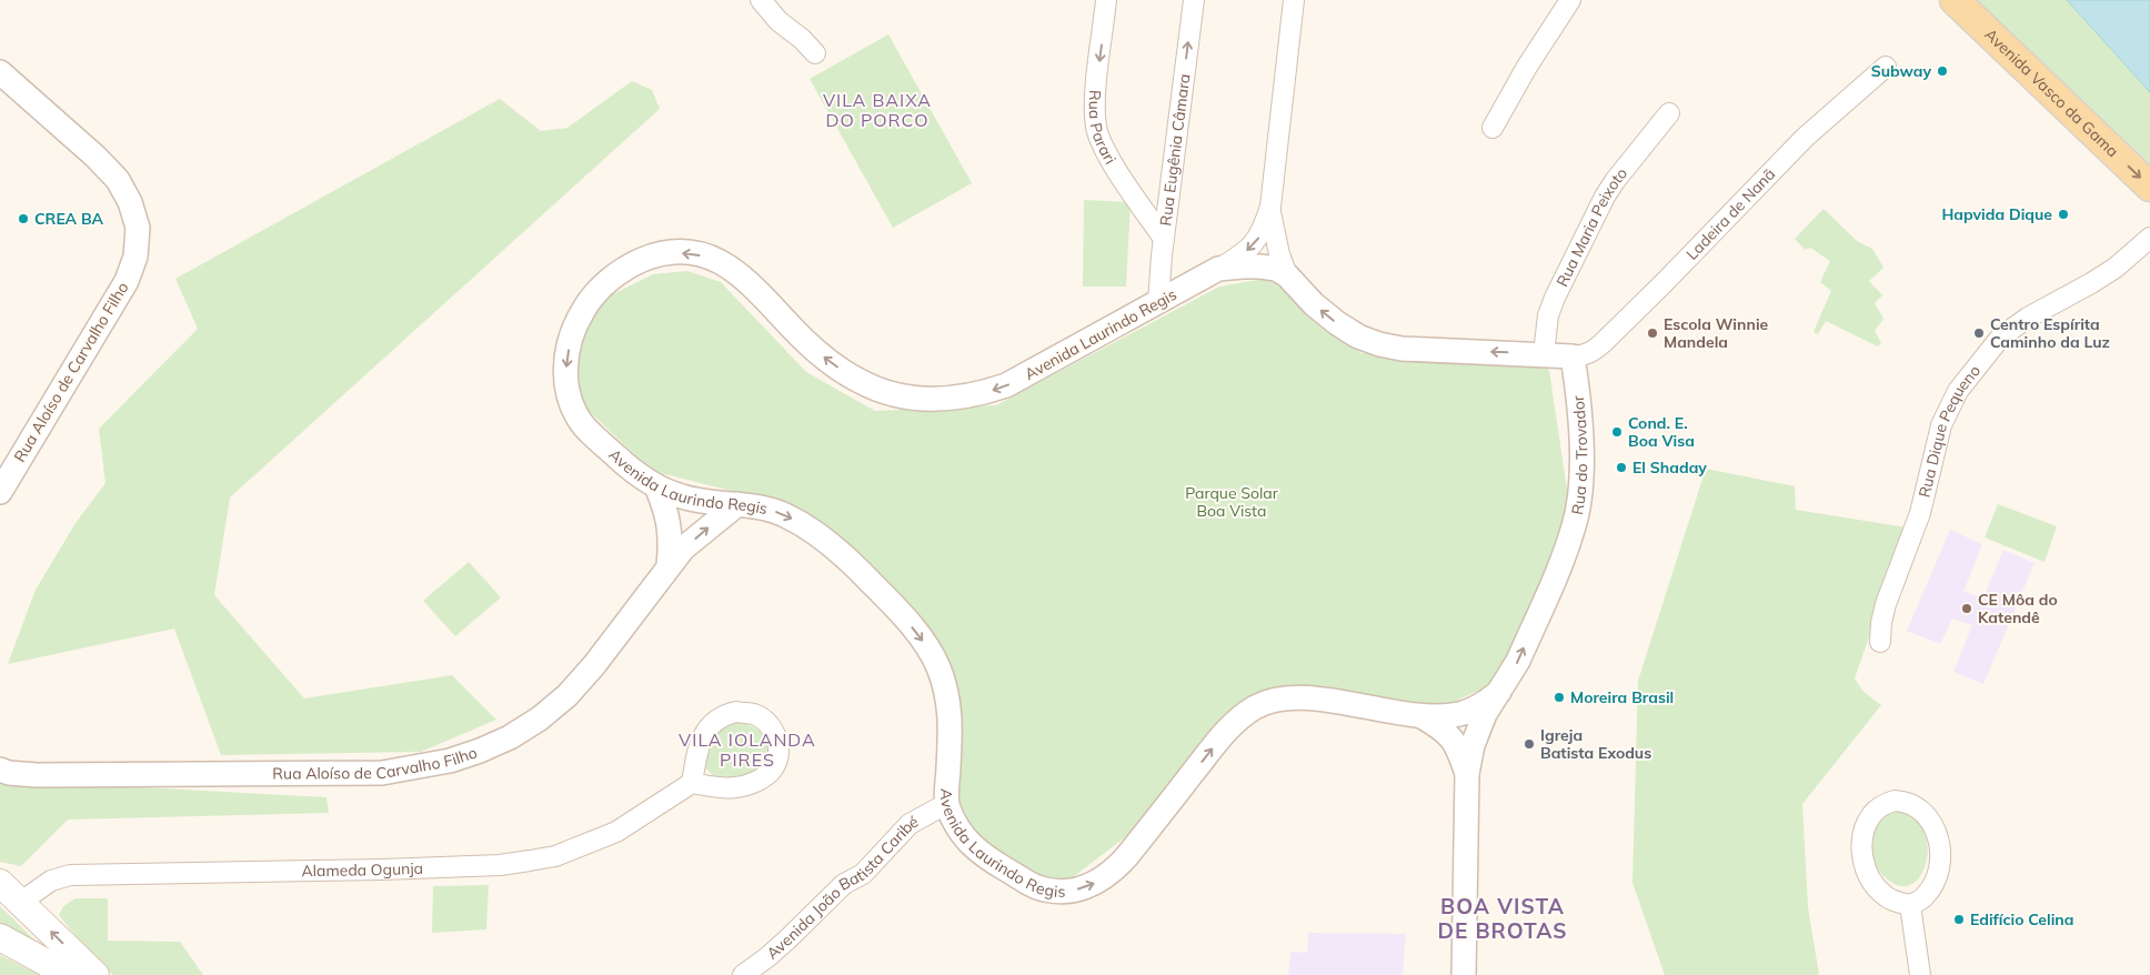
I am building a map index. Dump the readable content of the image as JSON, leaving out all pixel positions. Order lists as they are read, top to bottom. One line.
{"streets":{"main road":["Avenida Vasco da Gama"],"street":["Rua Parari","Rua Eugênia Câmara","Ladeira de Nanã","Rua Maria Peixoto","Avenida Laurindo Regis","Rua Aloíso de Carvalho Filho","Rua Dique Pequeno","Rua do Trovador","Alameda Ogunja","Avenida João Batista Caribé"]},"crossings":[["Rua Parari","Rua Eugênia Câmara"],["Rua Eugênia Câmara","Avenida Laurindo Regis"],["Ladeira de Nanã","Rua do Trovador"],["Avenida Laurindo Regis","Rua Aloíso de Carvalho Filho"],["Avenida Laurindo Regis","Rua do Trovador"],["Avenida Laurindo Regis","Avenida João Batista Caribé"]],"one_way":["Avenida Vasco da Gama","Rua Parari","Rua do Trovador"],"districts":["VILA BAIXA DO PORCO","VILA IOLANDA PIRES","BOA VISTA DE BROTAS"],"parks":["Parque Solar Boa Vista"],"places":["Subway","Hapvida Dique","CREA BA","Escola Winnie Mandela","Centro Espírita Caminho da Luz","Cond. E. Boa Visa","El Shaday","CE Môa do Katendê","Moreira Brasil","Igreja Batista Exodus","Edifício Celina"]}
